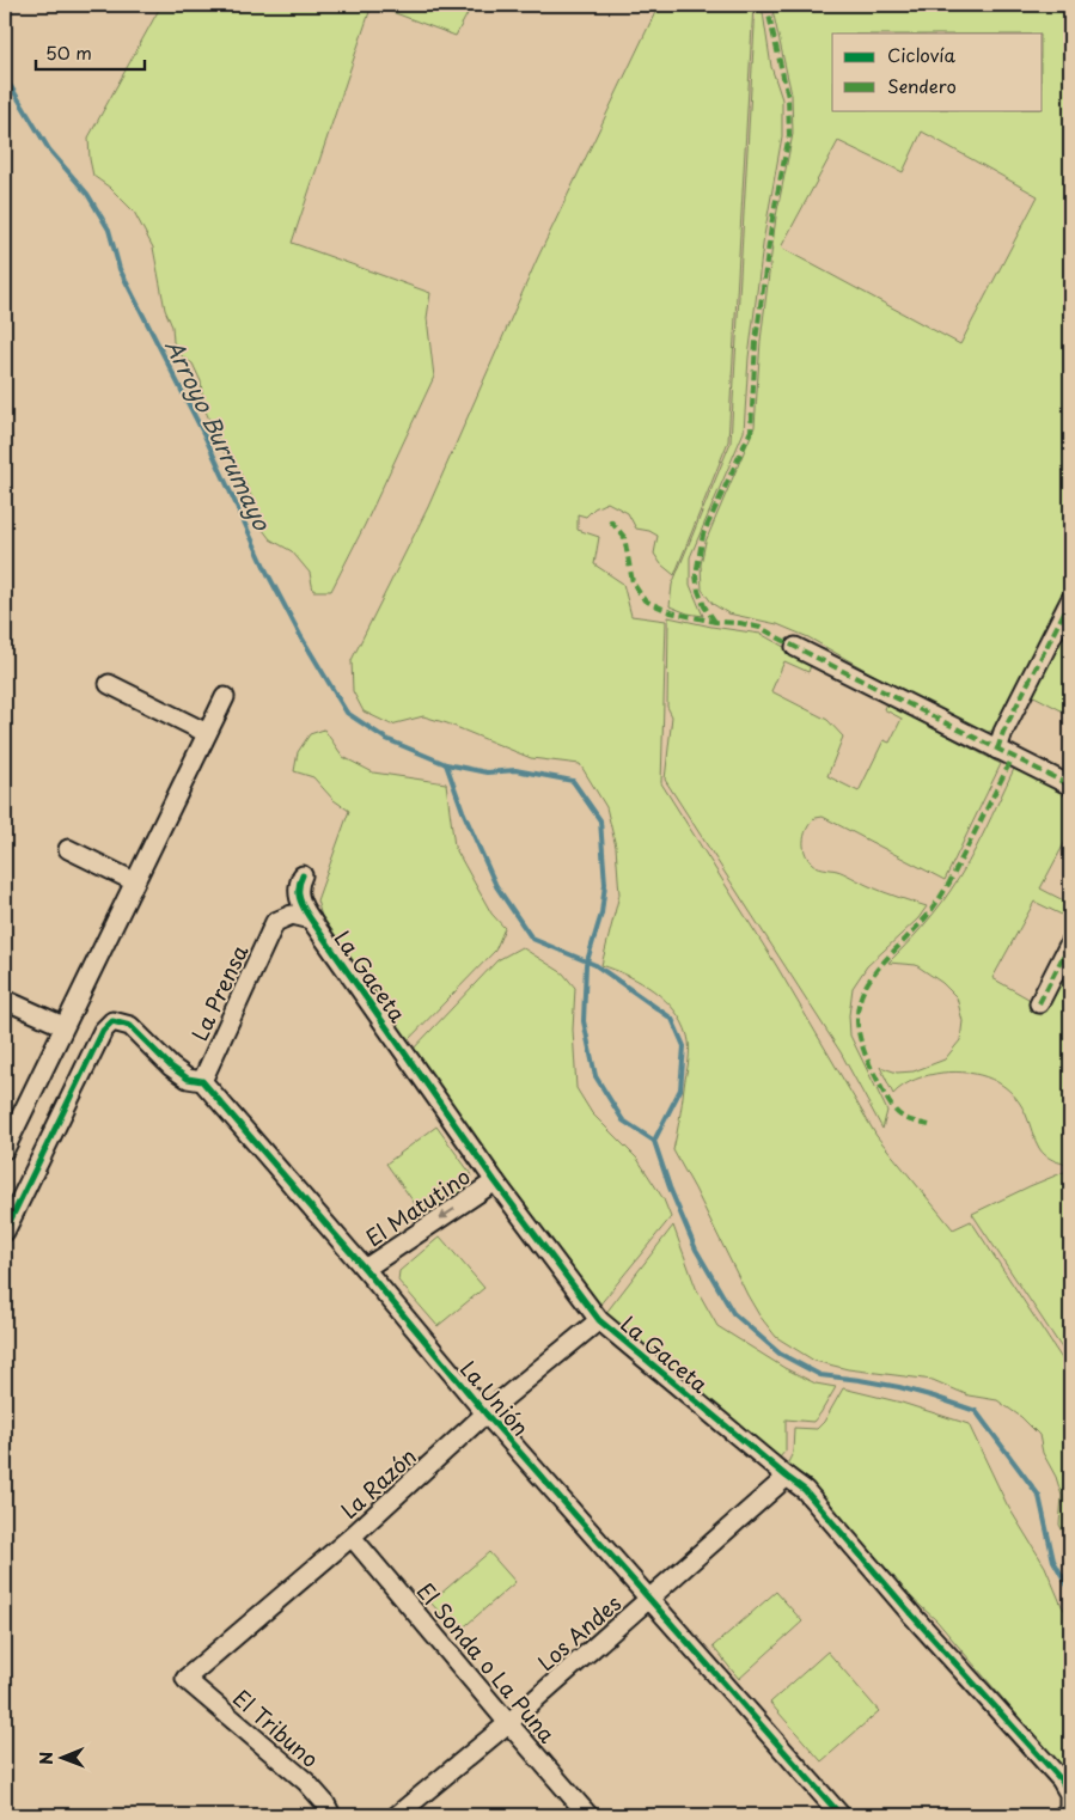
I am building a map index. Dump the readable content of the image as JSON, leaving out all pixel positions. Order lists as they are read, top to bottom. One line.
{"streets":{"street":["La Gaceta","La Prensa","El Matutino","La Unión","La Razón","Los Andes","El Sonda o La Puna","El Tribuno"]},"crossings":[["La Gaceta","La Prensa"],["La Gaceta","El Matutino"],["La Gaceta","La Razón"],["La Gaceta","Los Andes"],["La Prensa","La Unión"],["El Matutino","La Unión"],["La Unión","La Razón"],["La Unión","Los Andes"],["La Razón","El Sonda o La Puna"],["La Razón","El Tribuno"],["Los Andes","El Sonda o La Puna"]],"one_way":["El Matutino"],"water":["Arroyo Burrumayo"],"legend":["Ciclovía","Sendero"],"scale_bar":"50 m","north":"left"}
